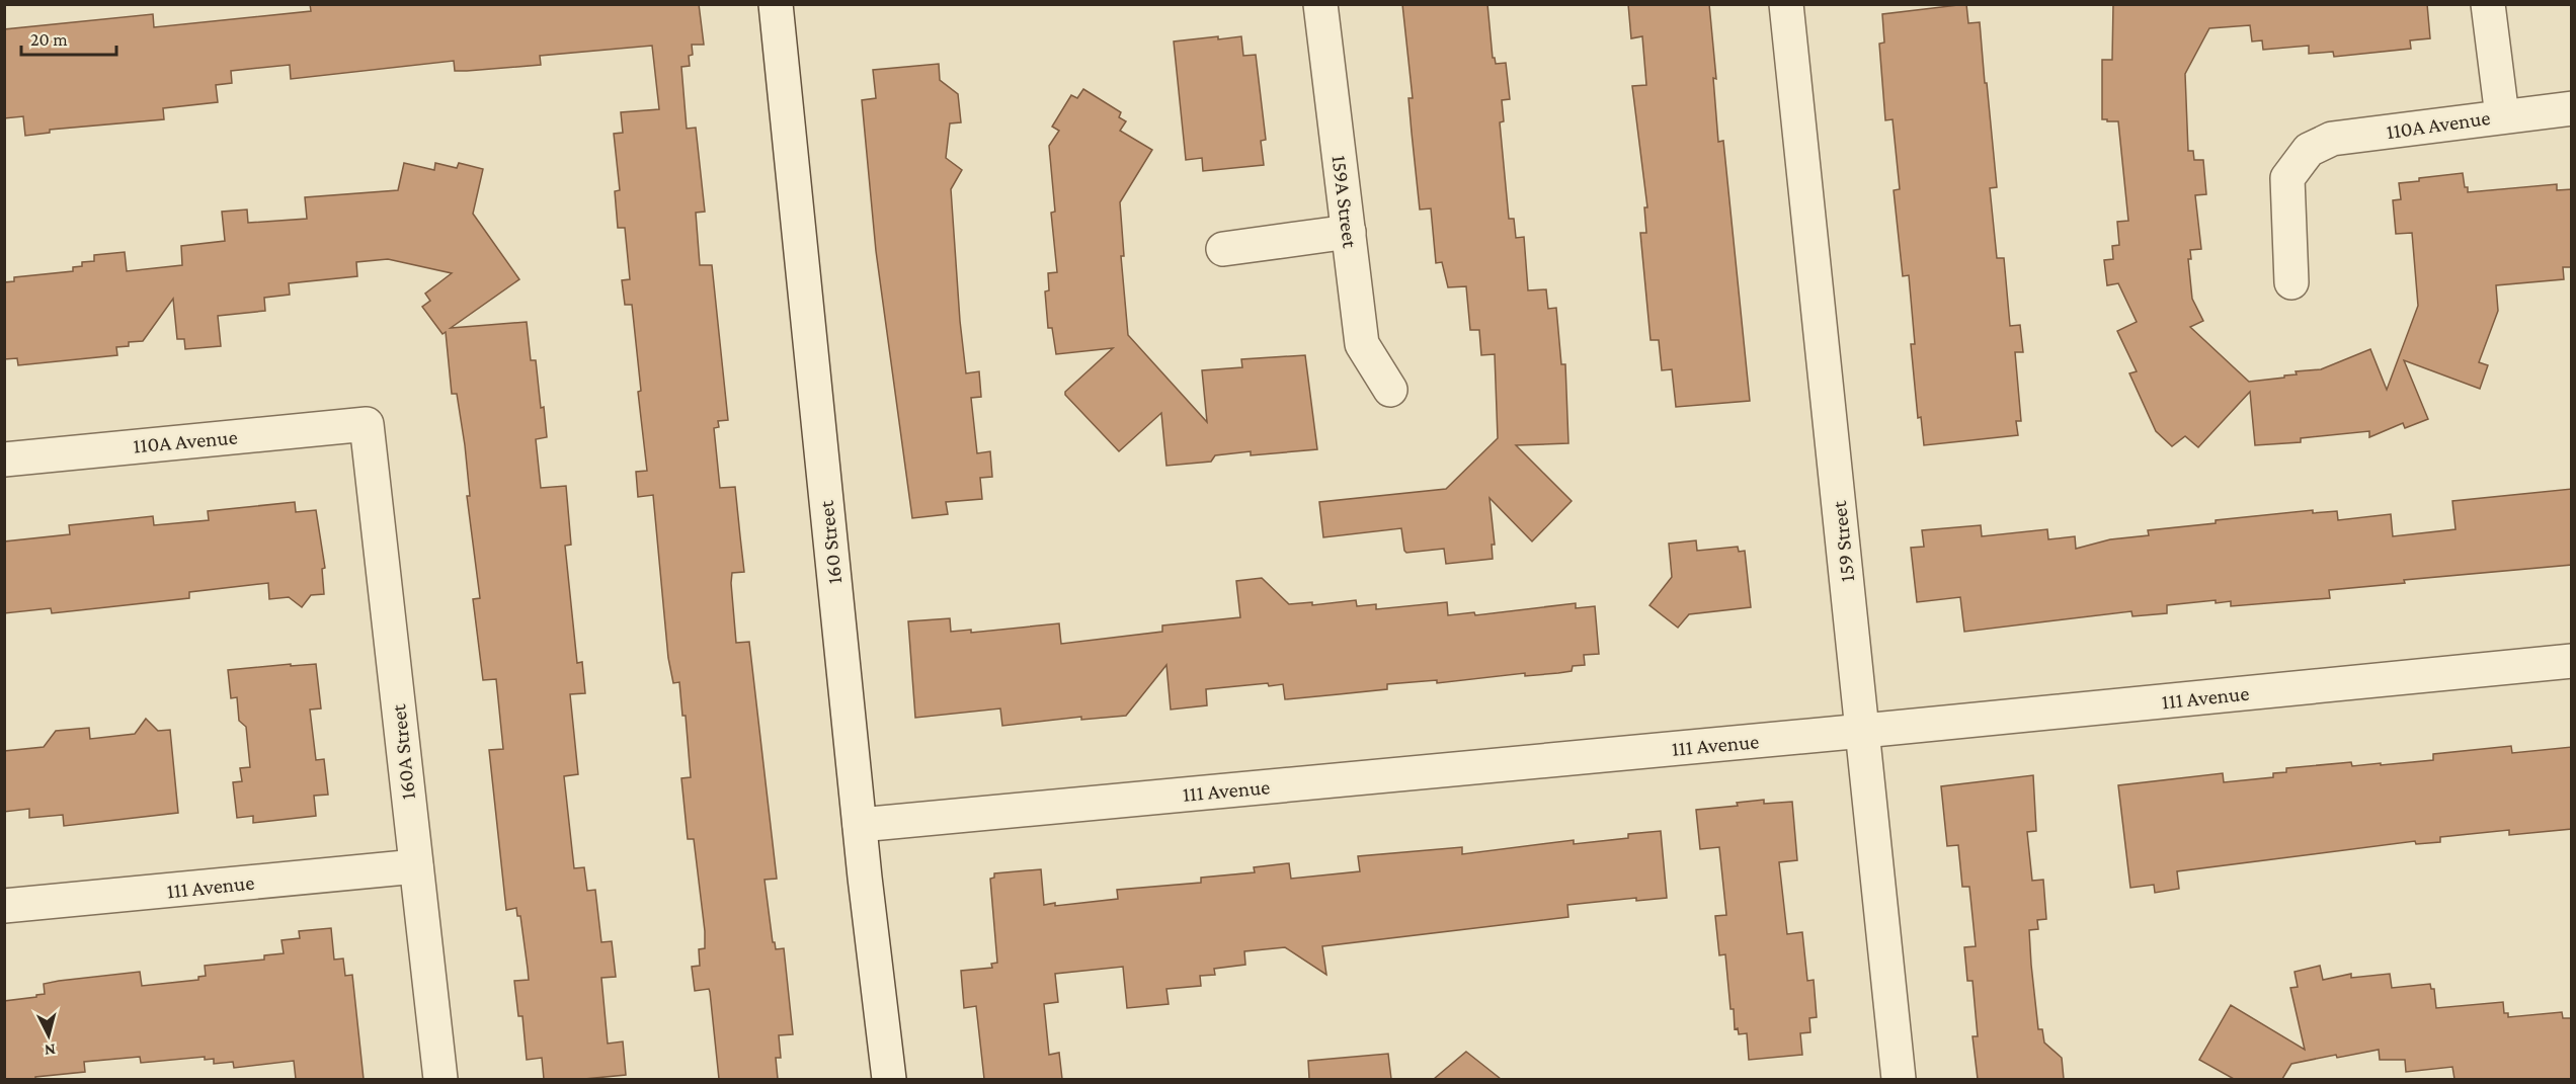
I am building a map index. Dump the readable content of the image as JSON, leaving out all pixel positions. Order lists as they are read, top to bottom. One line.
{"streets":{"street":["110A Avenue","159A Street","159 Street","160 Street","111 Avenue","160A Street"]},"crossings":[["110A Avenue","160A Street"],["159 Street","111 Avenue"],["160 Street","111 Avenue"],["111 Avenue","160A Street"]],"scale_bar":"20 m","north":"bottom"}
